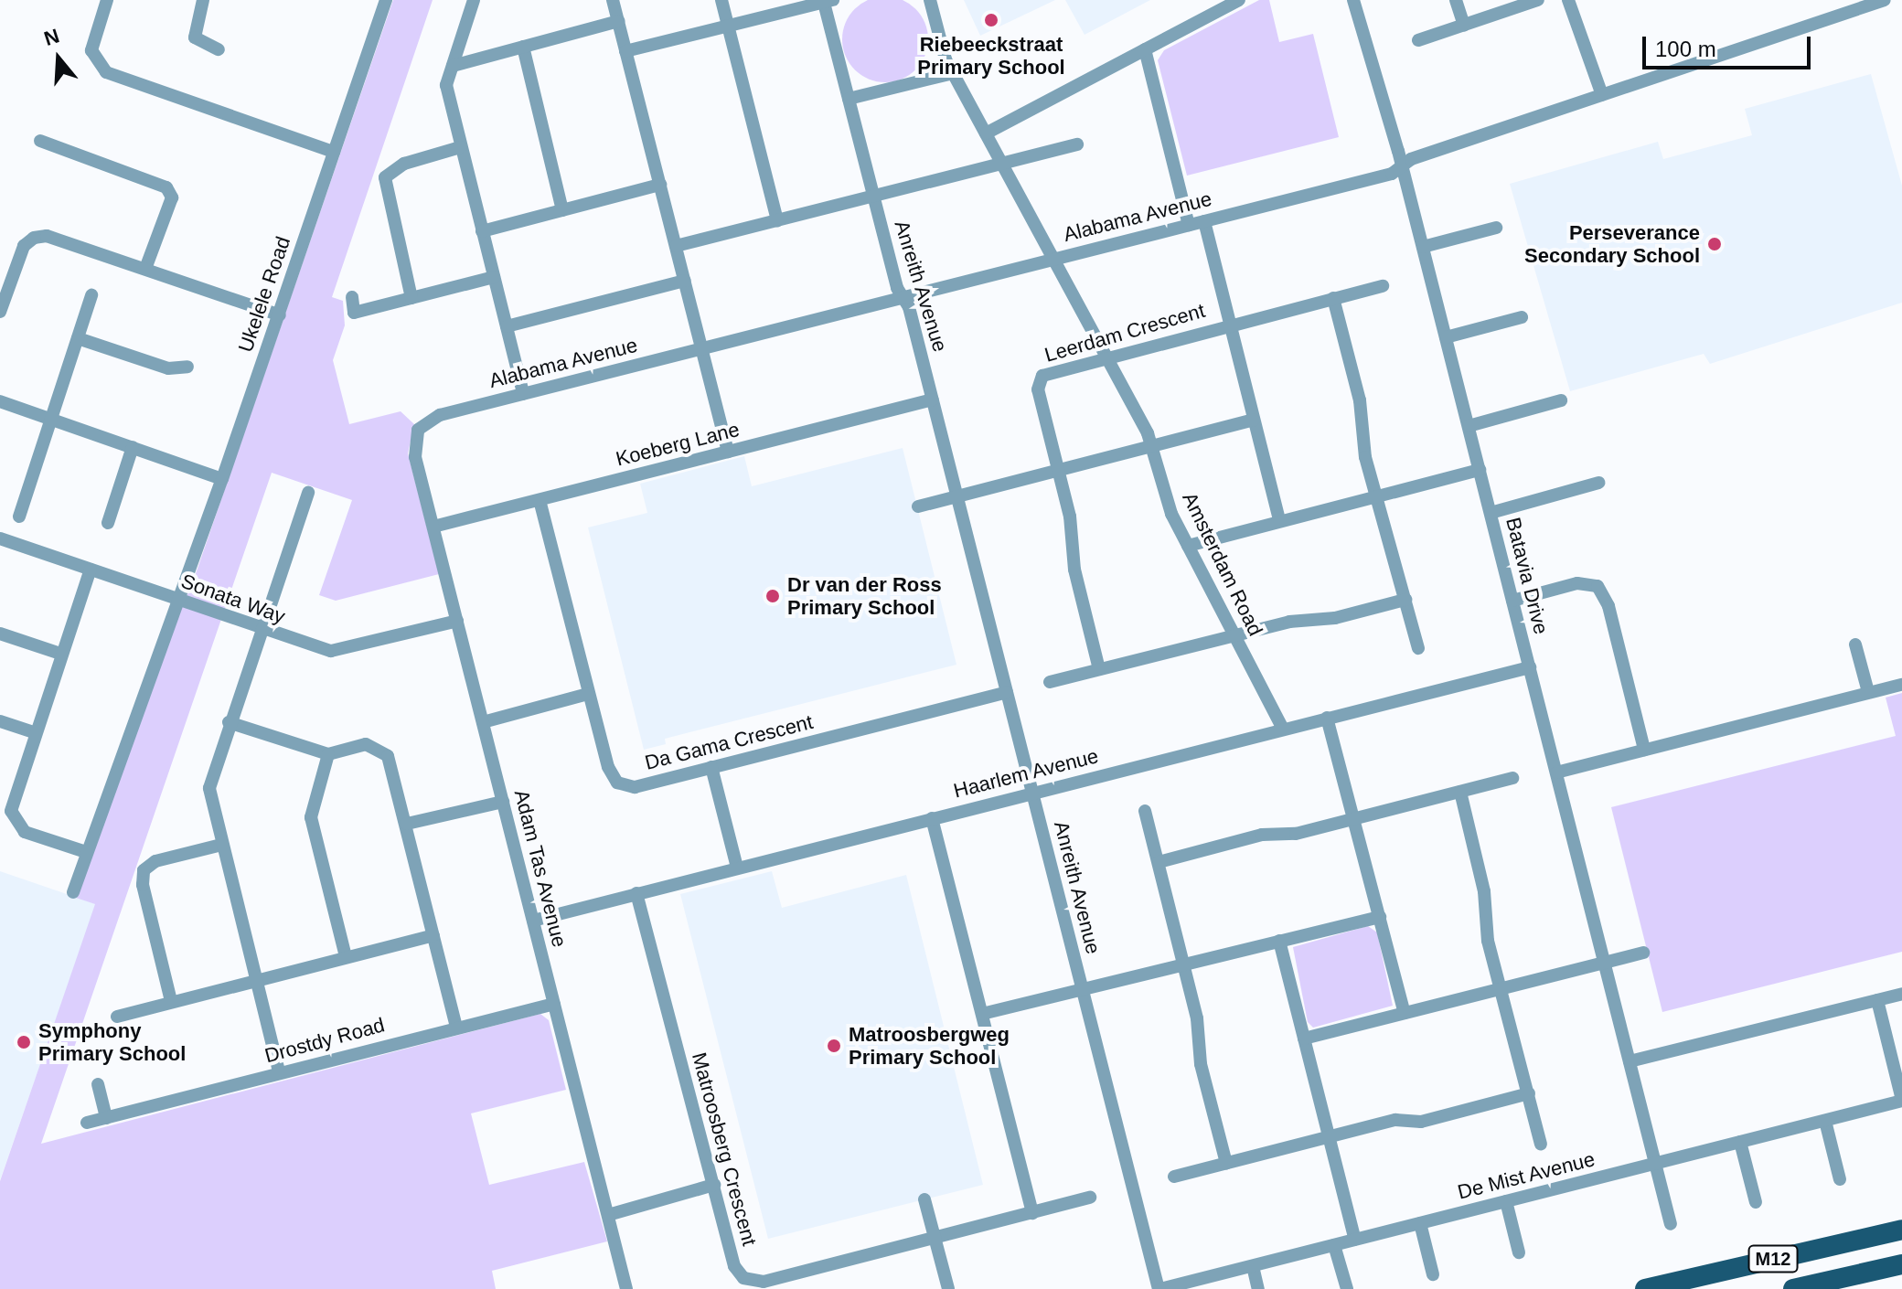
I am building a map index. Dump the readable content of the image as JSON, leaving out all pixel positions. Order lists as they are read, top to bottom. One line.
{"streets":{"main road":["M12"],"street":["Alabama Avenue","Anreith Avenue","Ukelele Road","Leerdam Crescent","Koeberg Lane","Amsterdam Road","Batavia Drive","Sonata Way","Da Gama Crescent","Haarlem Avenue","Adam Tas Avenue","Drostdy Road","Matroosberg Crescent","De Mist Avenue"]},"crossings":[["Alabama Avenue","Anreith Avenue"],["Alabama Avenue","Amsterdam Road"],["Alabama Avenue","Batavia Drive"],["Alabama Avenue","Adam Tas Avenue"],["Anreith Avenue","Koeberg Lane"],["Anreith Avenue","Da Gama Crescent"],["Anreith Avenue","Haarlem Avenue"],["Anreith Avenue","De Mist Avenue"],["Ukelele Road","Sonata Way"],["Leerdam Crescent","Amsterdam Road"],["Koeberg Lane","Da Gama Crescent"],["Koeberg Lane","Adam Tas Avenue"],["Amsterdam Road","Haarlem Avenue"],["Batavia Drive","Haarlem Avenue"],["Batavia Drive","De Mist Avenue"],["Sonata Way","Adam Tas Avenue"],["Haarlem Avenue","Adam Tas Avenue"],["Haarlem Avenue","Matroosberg Crescent"],["Adam Tas Avenue","Drostdy Road"]],"places":["Riebeeckstraat Primary School","Perseverance Secondary School","Dr van der Ross Primary School","Symphony Primary School","Matroosbergweg Primary School"],"scale_bar":"100 m","north":"top"}
